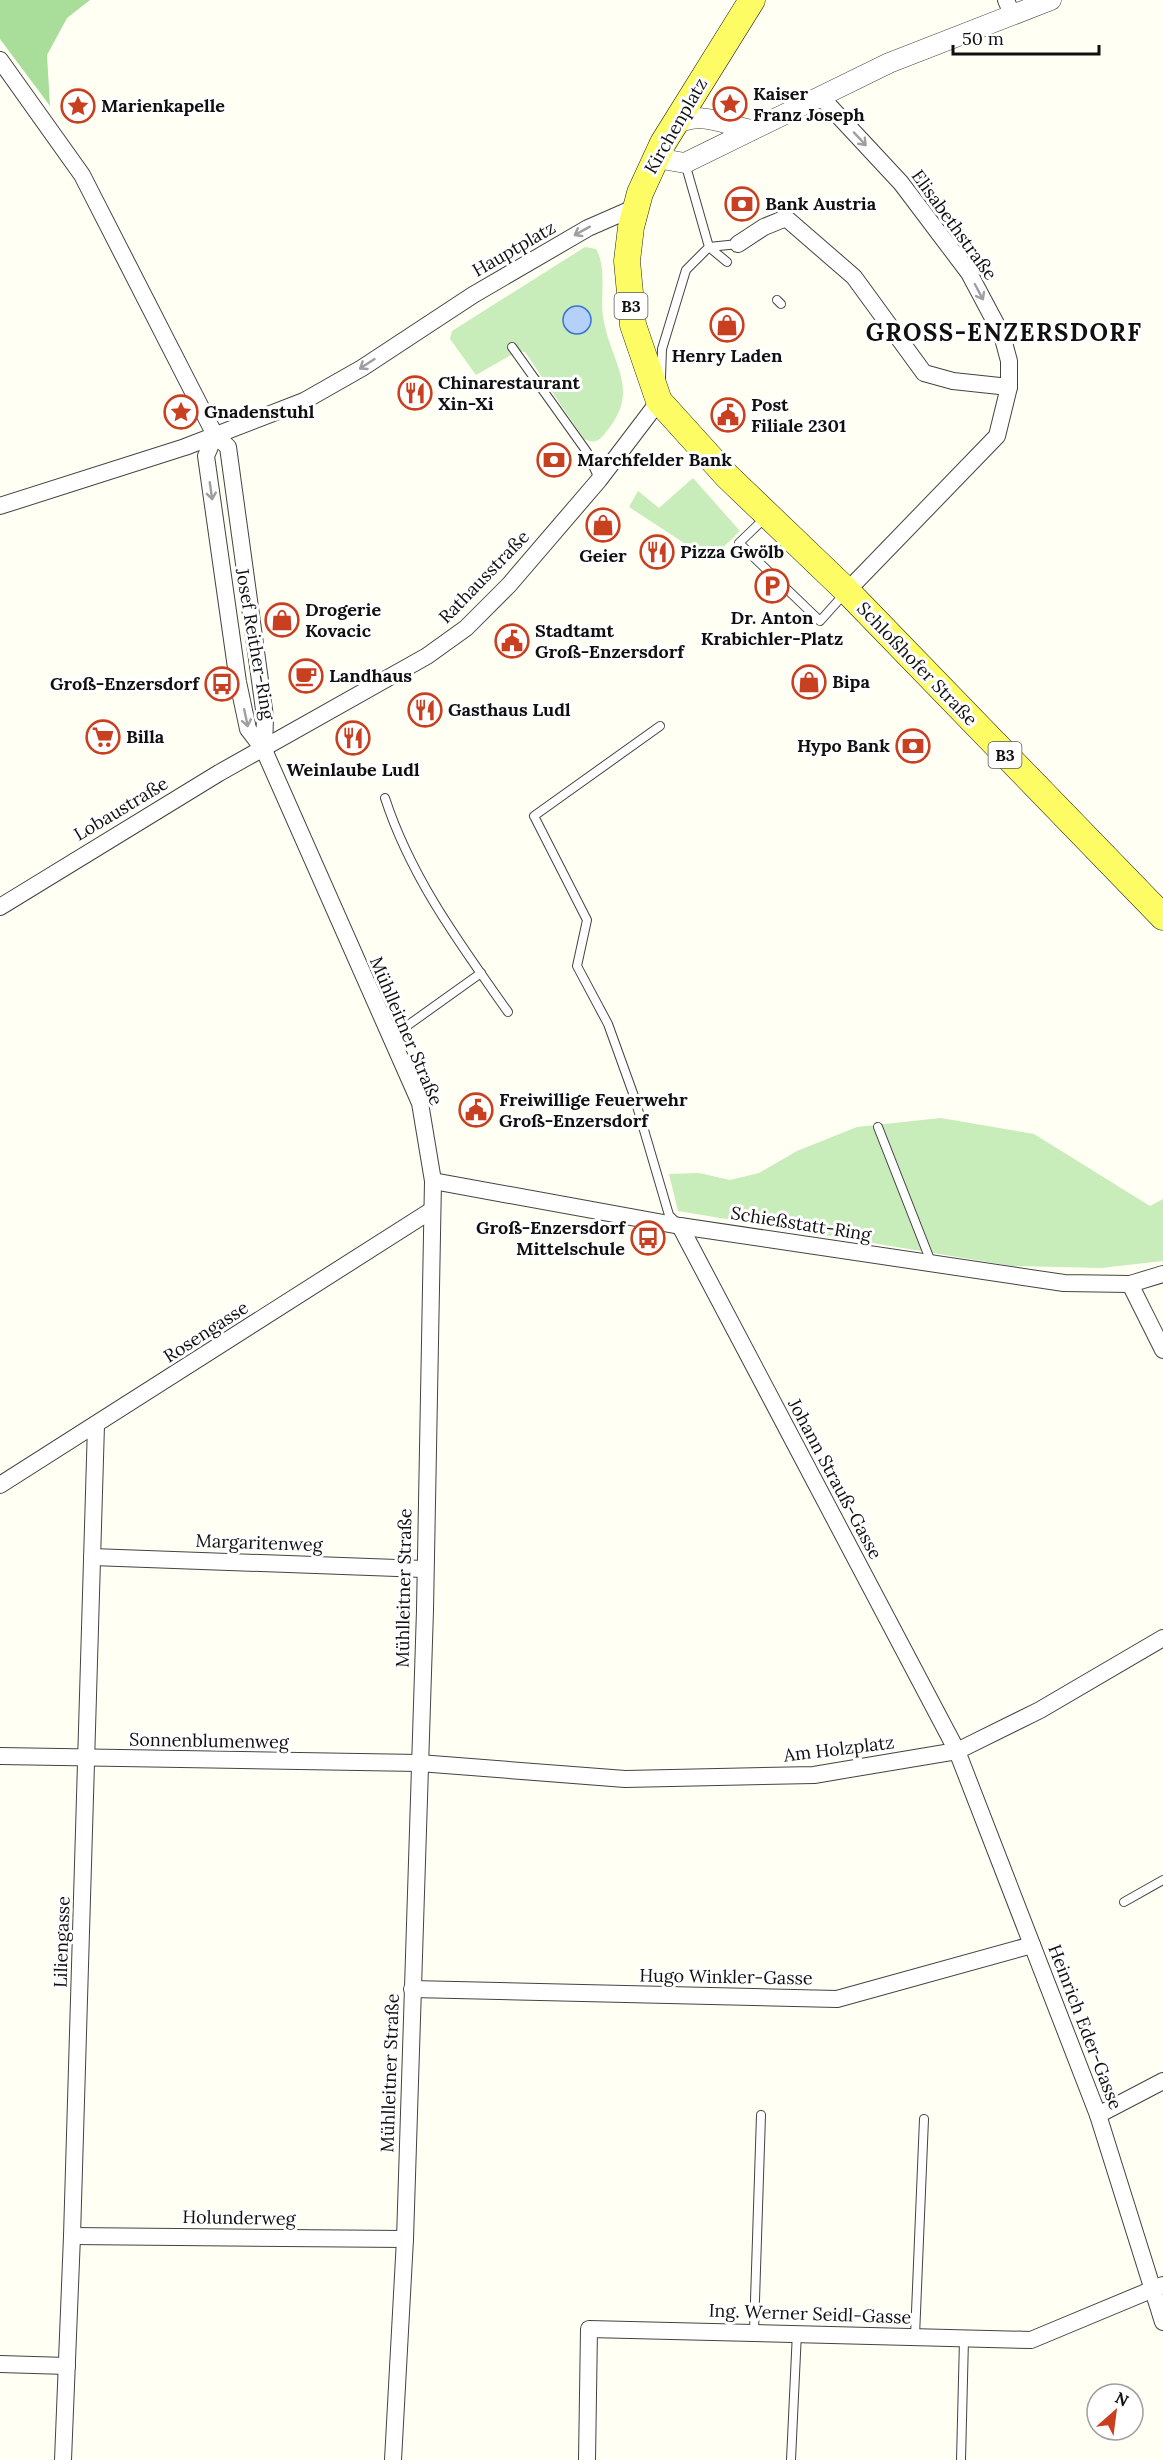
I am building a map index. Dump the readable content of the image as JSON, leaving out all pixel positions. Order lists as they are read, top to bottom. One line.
{"streets":{"main road":["Kirchenplatz","B3","Schloßhofer Straße"],"street":["Elisabethstraße","Hauptplatz","Rathausstraße","Josef Reither-Ring","Lobaustraße","Mühlleitner Straße","Schießstatt-Ring","Rosengasse","Johann Strauß-Gasse","Margaritenweg","Sonnenblumenweg","Am Holzplatz","Liliengasse","Hugo Winkler-Gasse","Heinrich Eder-Gasse","Holunderweg","Ing. Werner Seidl-Gasse"]},"crossings":[["Kirchenplatz","Hauptplatz"],["Kirchenplatz","B3"],["Kirchenplatz","Rathausstraße"],["Elisabethstraße","B3"],["Elisabethstraße","Schloßhofer Straße"],["Hauptplatz","Josef Reither-Ring"],["B3","Rathausstraße"],["B3","Schloßhofer Straße"],["Rathausstraße","Josef Reither-Ring"],["Rathausstraße","Lobaustraße"],["Rathausstraße","Mühlleitner Straße"],["Josef Reither-Ring","Lobaustraße"],["Josef Reither-Ring","Mühlleitner Straße"],["Lobaustraße","Mühlleitner Straße"],["Mühlleitner Straße","Schießstatt-Ring"],["Mühlleitner Straße","Rosengasse"],["Mühlleitner Straße","Margaritenweg"],["Mühlleitner Straße","Sonnenblumenweg"],["Mühlleitner Straße","Am Holzplatz"],["Mühlleitner Straße","Hugo Winkler-Gasse"],["Mühlleitner Straße","Holunderweg"],["Schießstatt-Ring","Johann Strauß-Gasse"],["Rosengasse","Liliengasse"],["Johann Strauß-Gasse","Am Holzplatz"],["Johann Strauß-Gasse","Heinrich Eder-Gasse"],["Margaritenweg","Liliengasse"],["Sonnenblumenweg","Am Holzplatz"],["Sonnenblumenweg","Liliengasse"],["Am Holzplatz","Heinrich Eder-Gasse"],["Liliengasse","Holunderweg"],["Hugo Winkler-Gasse","Heinrich Eder-Gasse"],["Heinrich Eder-Gasse","Ing. Werner Seidl-Gasse"]],"one_way":["Elisabethstraße","Hauptplatz"],"districts":["GROSS-ENZERSDORF"],"places":{"place":["Kaiser Franz Joseph","Marienkapelle","Gnadenstuhl"],"bank":["Bank Austria","Marchfelder Bank","Hypo Bank"],"shop":["Henry Laden","Geier","Drogerie Kovacic","Bipa"],"restaurant":["Chinarestaurant Xin-Xi","Pizza Gwölb","Gasthaus Ludl","Weinlaube Ludl"],"public building":["Post Filiale 2301","Stadtamt Groß-Enzersdorf","Freiwillige Feuerwehr Groß-Enzersdorf"],"parking":["Dr. Anton Krabichler-Platz"],"cafe":["Landhaus"],"bus stop":["Groß-Enzersdorf","Groß-Enzersdorf Mittelschule"],"supermarket":["Billa"]},"scale_bar":"50 m","north":"top right"}
